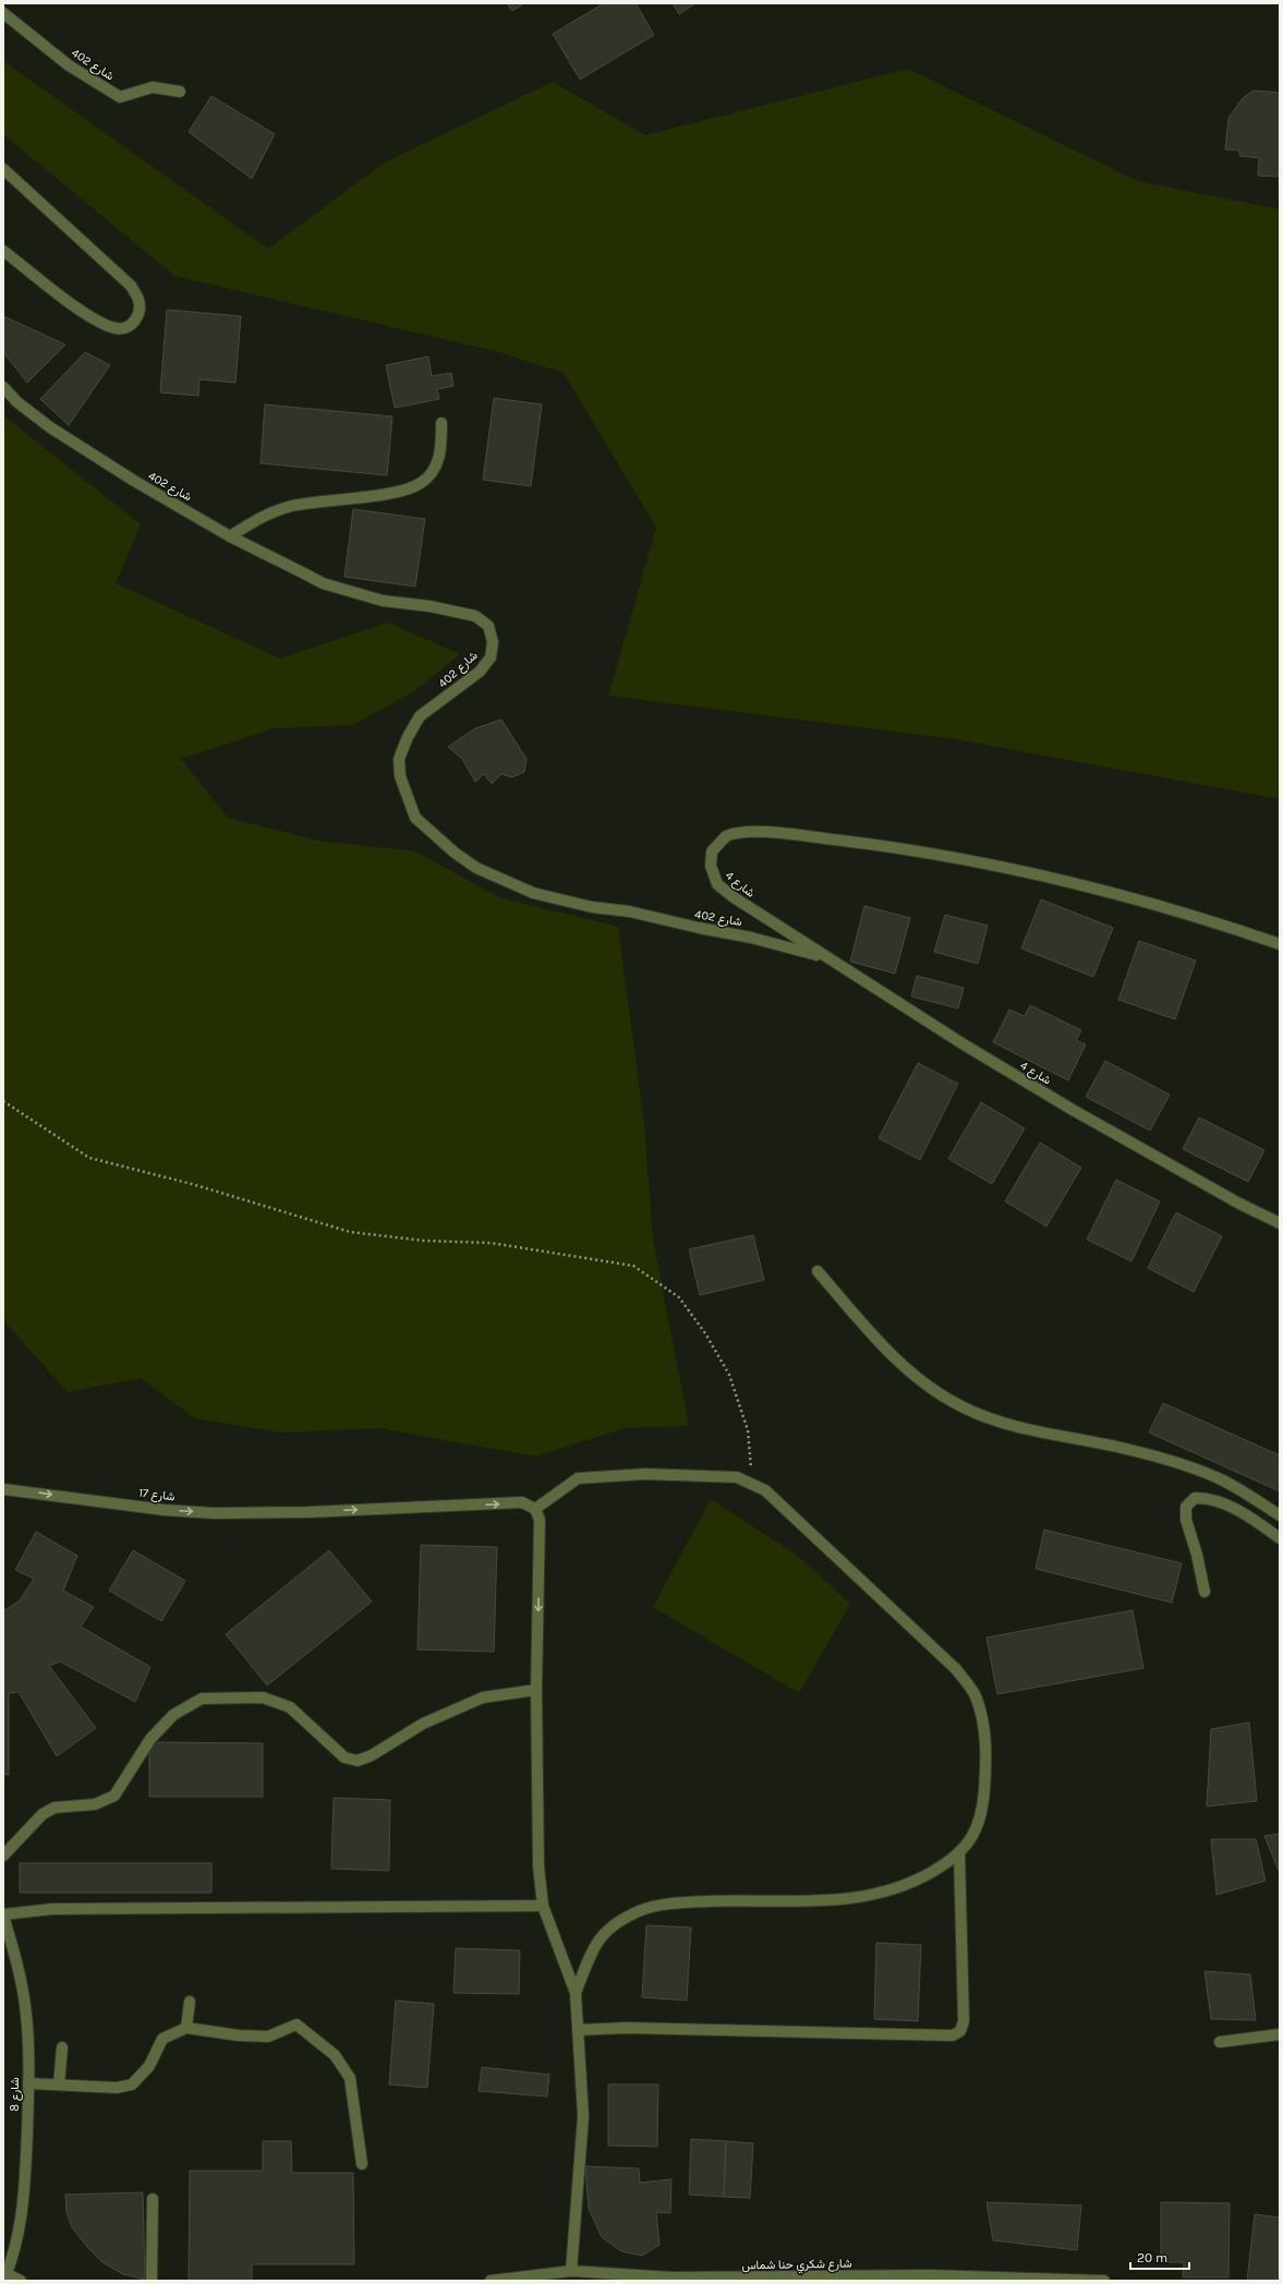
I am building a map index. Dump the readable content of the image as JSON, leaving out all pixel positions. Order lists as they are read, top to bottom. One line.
{"streets":{"street":["شارع 402","شارع 4","شارع 17","شارع 8","شارع شكري حنا شماس"]},"crossings":[["شارع 402","شارع 4"]],"one_way":["شارع 17"],"scale_bar":"20 m"}
